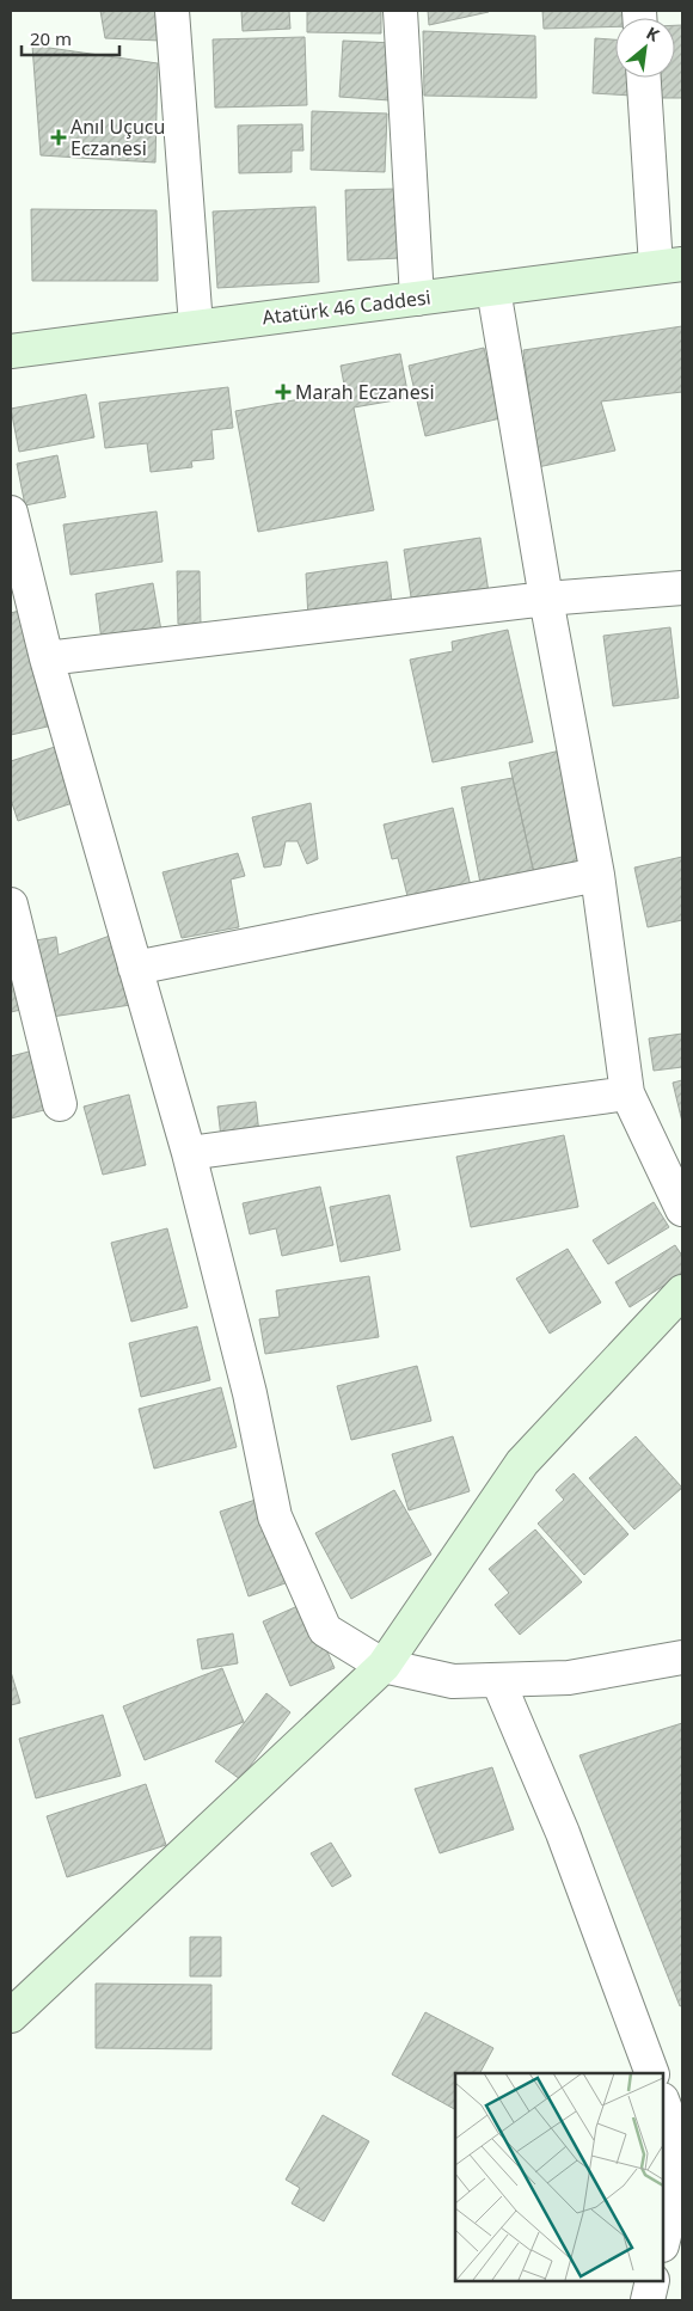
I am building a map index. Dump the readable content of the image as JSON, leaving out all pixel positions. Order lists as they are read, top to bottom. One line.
{"streets":{"street":["Atatürk 46 Caddesi"]},"places":{"health":["Anıl Uçucu Eczanesi","Marah Eczanesi"]},"scale_bar":"20 m","north":"top right"}
